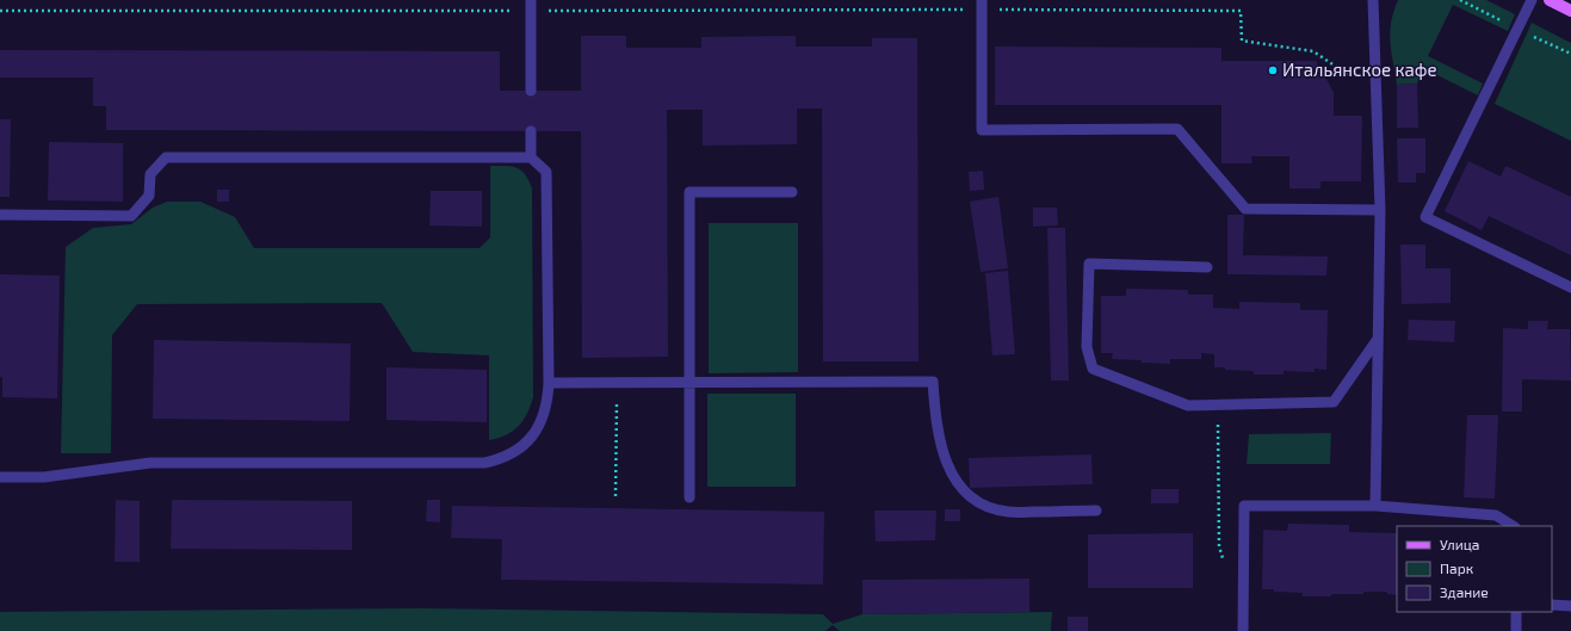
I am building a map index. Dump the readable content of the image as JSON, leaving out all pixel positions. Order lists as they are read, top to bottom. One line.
{"places":["Итальянское кафе"],"legend":["Улица","Парк","Здание"]}
